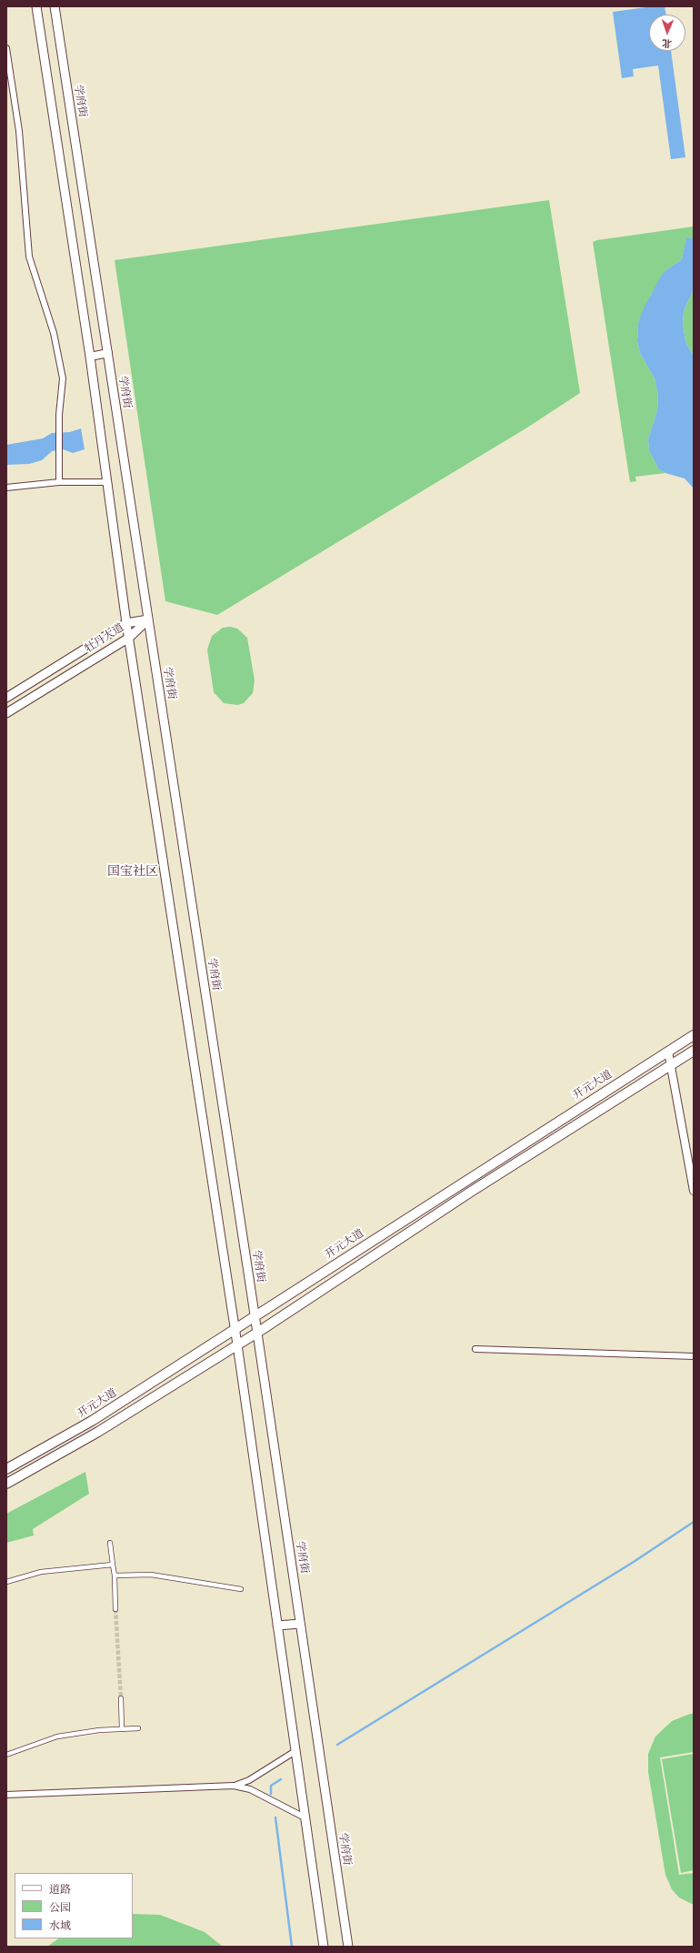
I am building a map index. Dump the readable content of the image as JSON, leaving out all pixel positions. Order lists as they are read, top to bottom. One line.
{"streets":{"main road":["学府街","牡丹大道","开元大道"]},"crossings":[["学府街","牡丹大道"],["学府街","开元大道"]],"districts":["国宝社区"],"legend":["道路","公园","水域"],"north":"bottom"}
